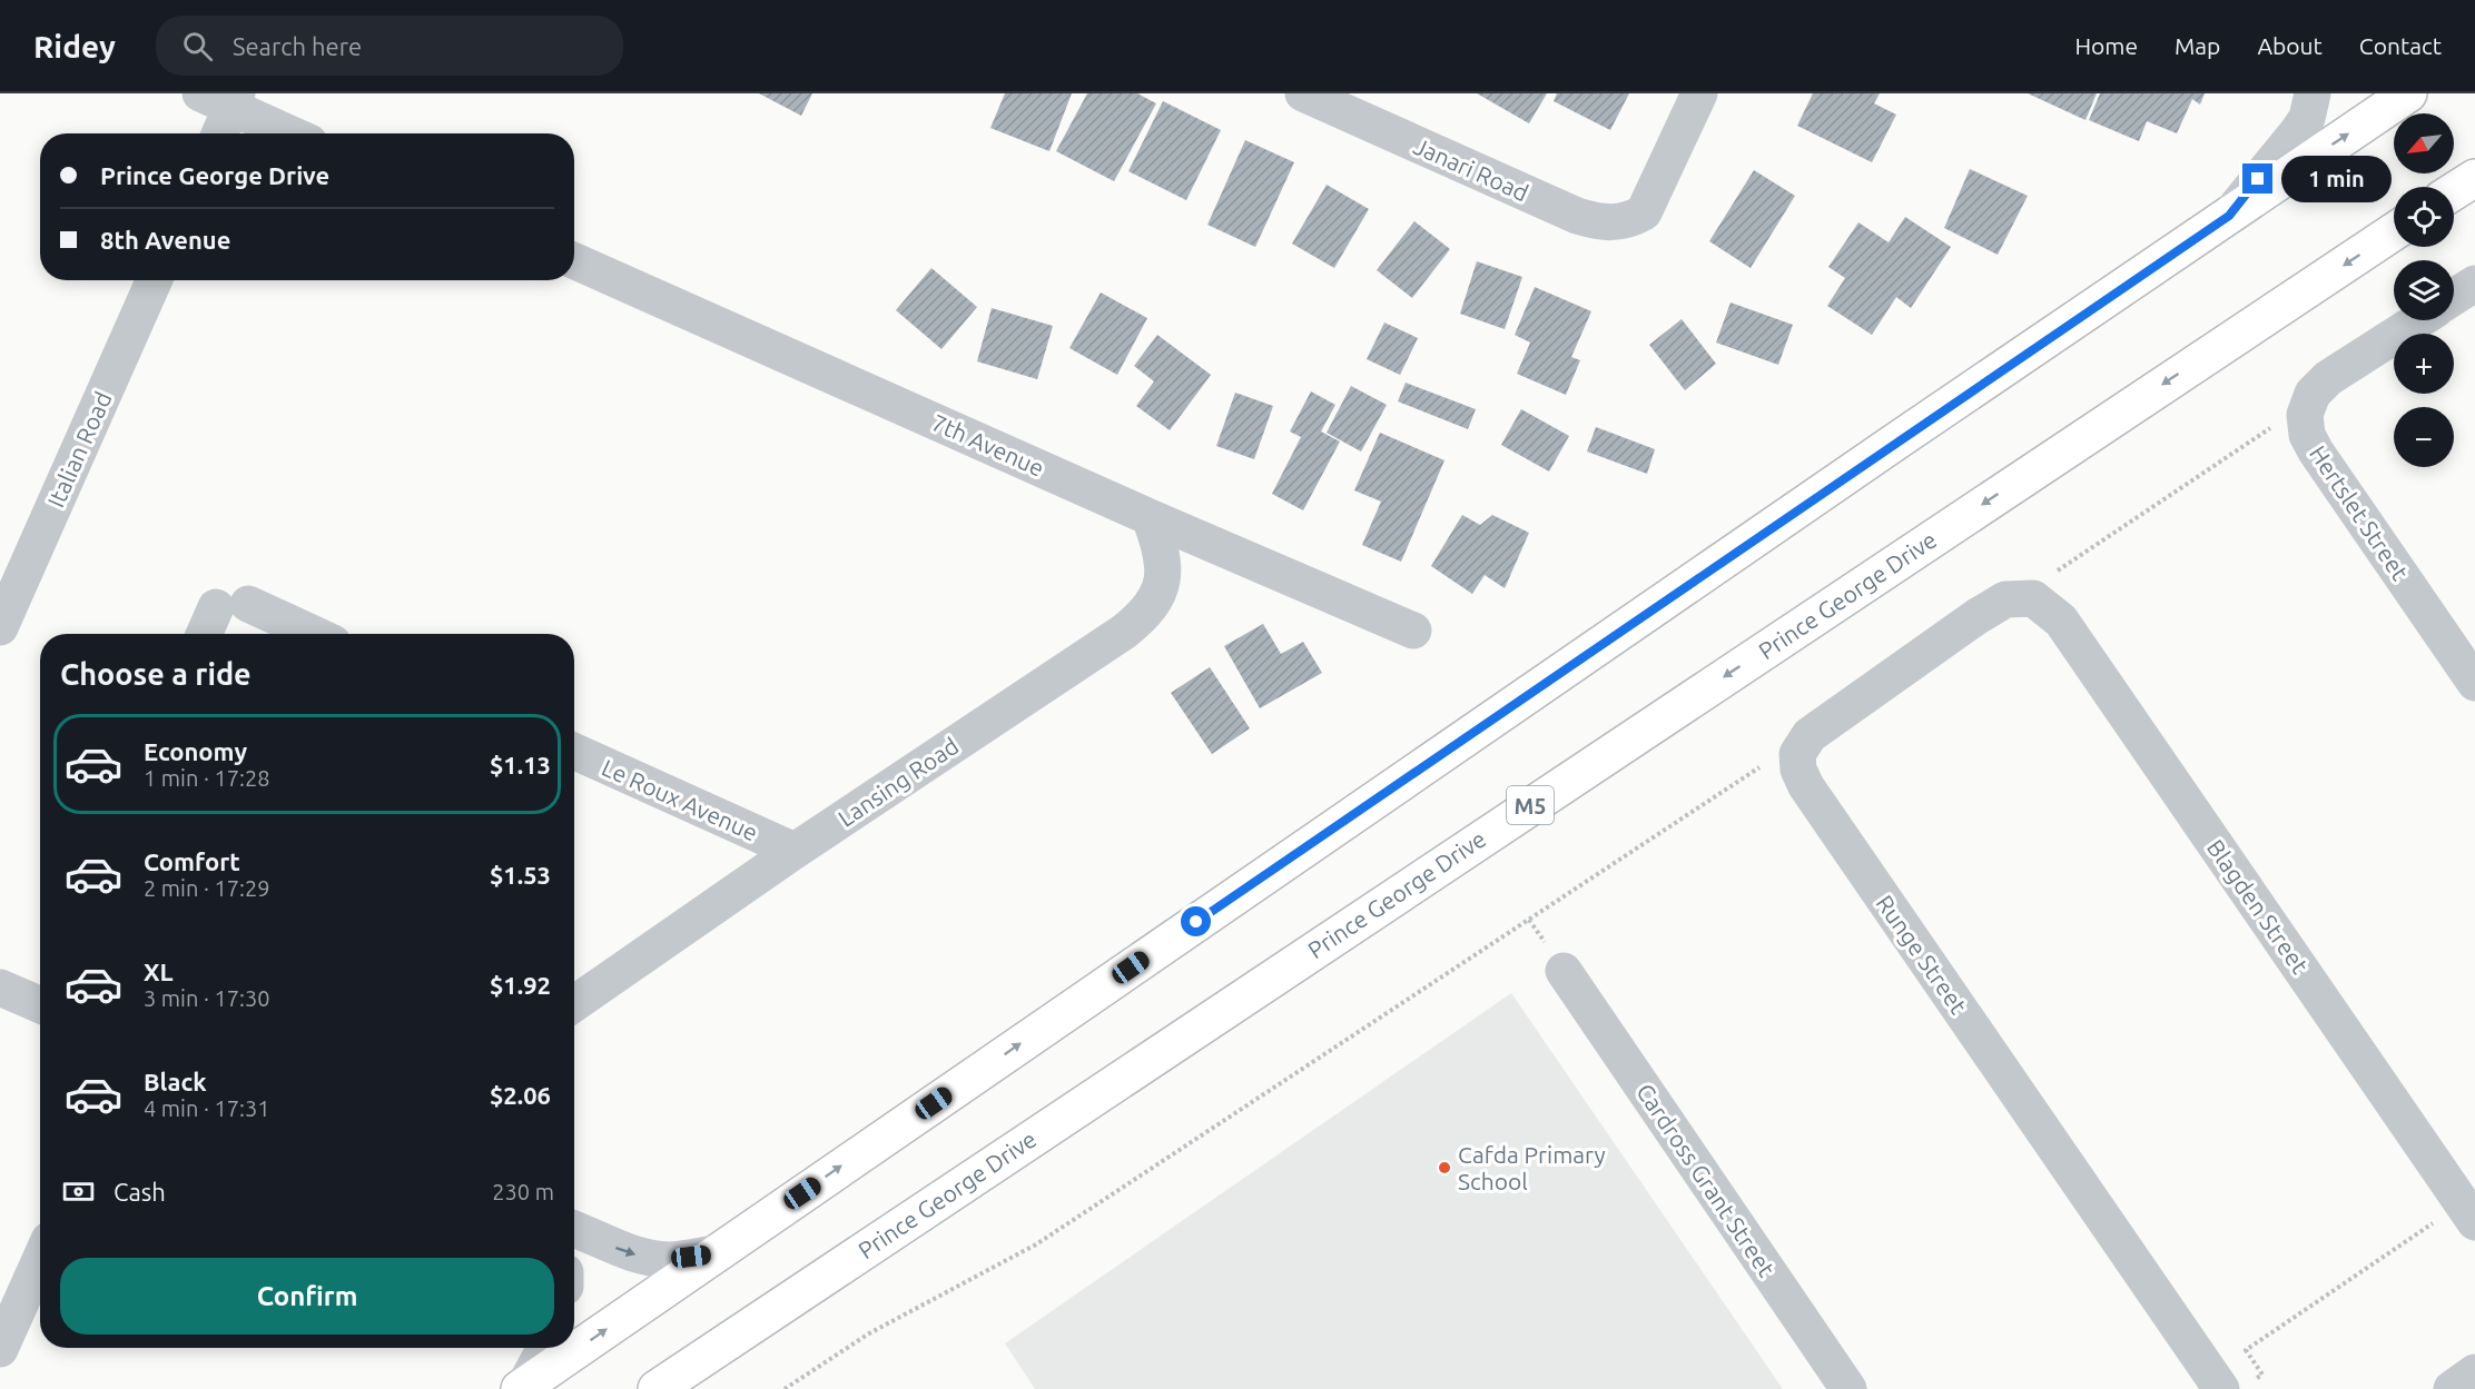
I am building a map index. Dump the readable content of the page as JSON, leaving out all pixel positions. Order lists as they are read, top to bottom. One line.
{"streets":{"main road":["Prince George Drive","M5"],"street":["Janari Road","7th Avenue","Italian Road","Hertslet Street","Lansing Road","Le Roux Avenue","Blagden Street","Runge Street","Cardross Grant Street"]},"crossings":[["7th Avenue","Lansing Road"],["Lansing Road","Le Roux Avenue"],["Blagden Street","Runge Street"]],"places":["Cafda Primary School"],"north":"bottom left","page":{"header":"Ridey","search":"Search here","nav":["Home","Map","About","Contact"],"map_buttons":["+","−"],"banner":["Prince George Drive","8th Avenue"],"bubble":"1 min","heading":"Choose a ride","list":[{"name":"Economy","note":"1 min · 17:28","value":"$1.13"},{"name":"Comfort","note":"2 min · 17:29","value":"$1.53"},{"name":"XL","note":"3 min · 17:30","value":"$1.92"},{"name":"Black","note":"4 min · 17:31","value":"$2.06"}],"pay":["Cash","230 m"],"buttons":"Confirm"}}
